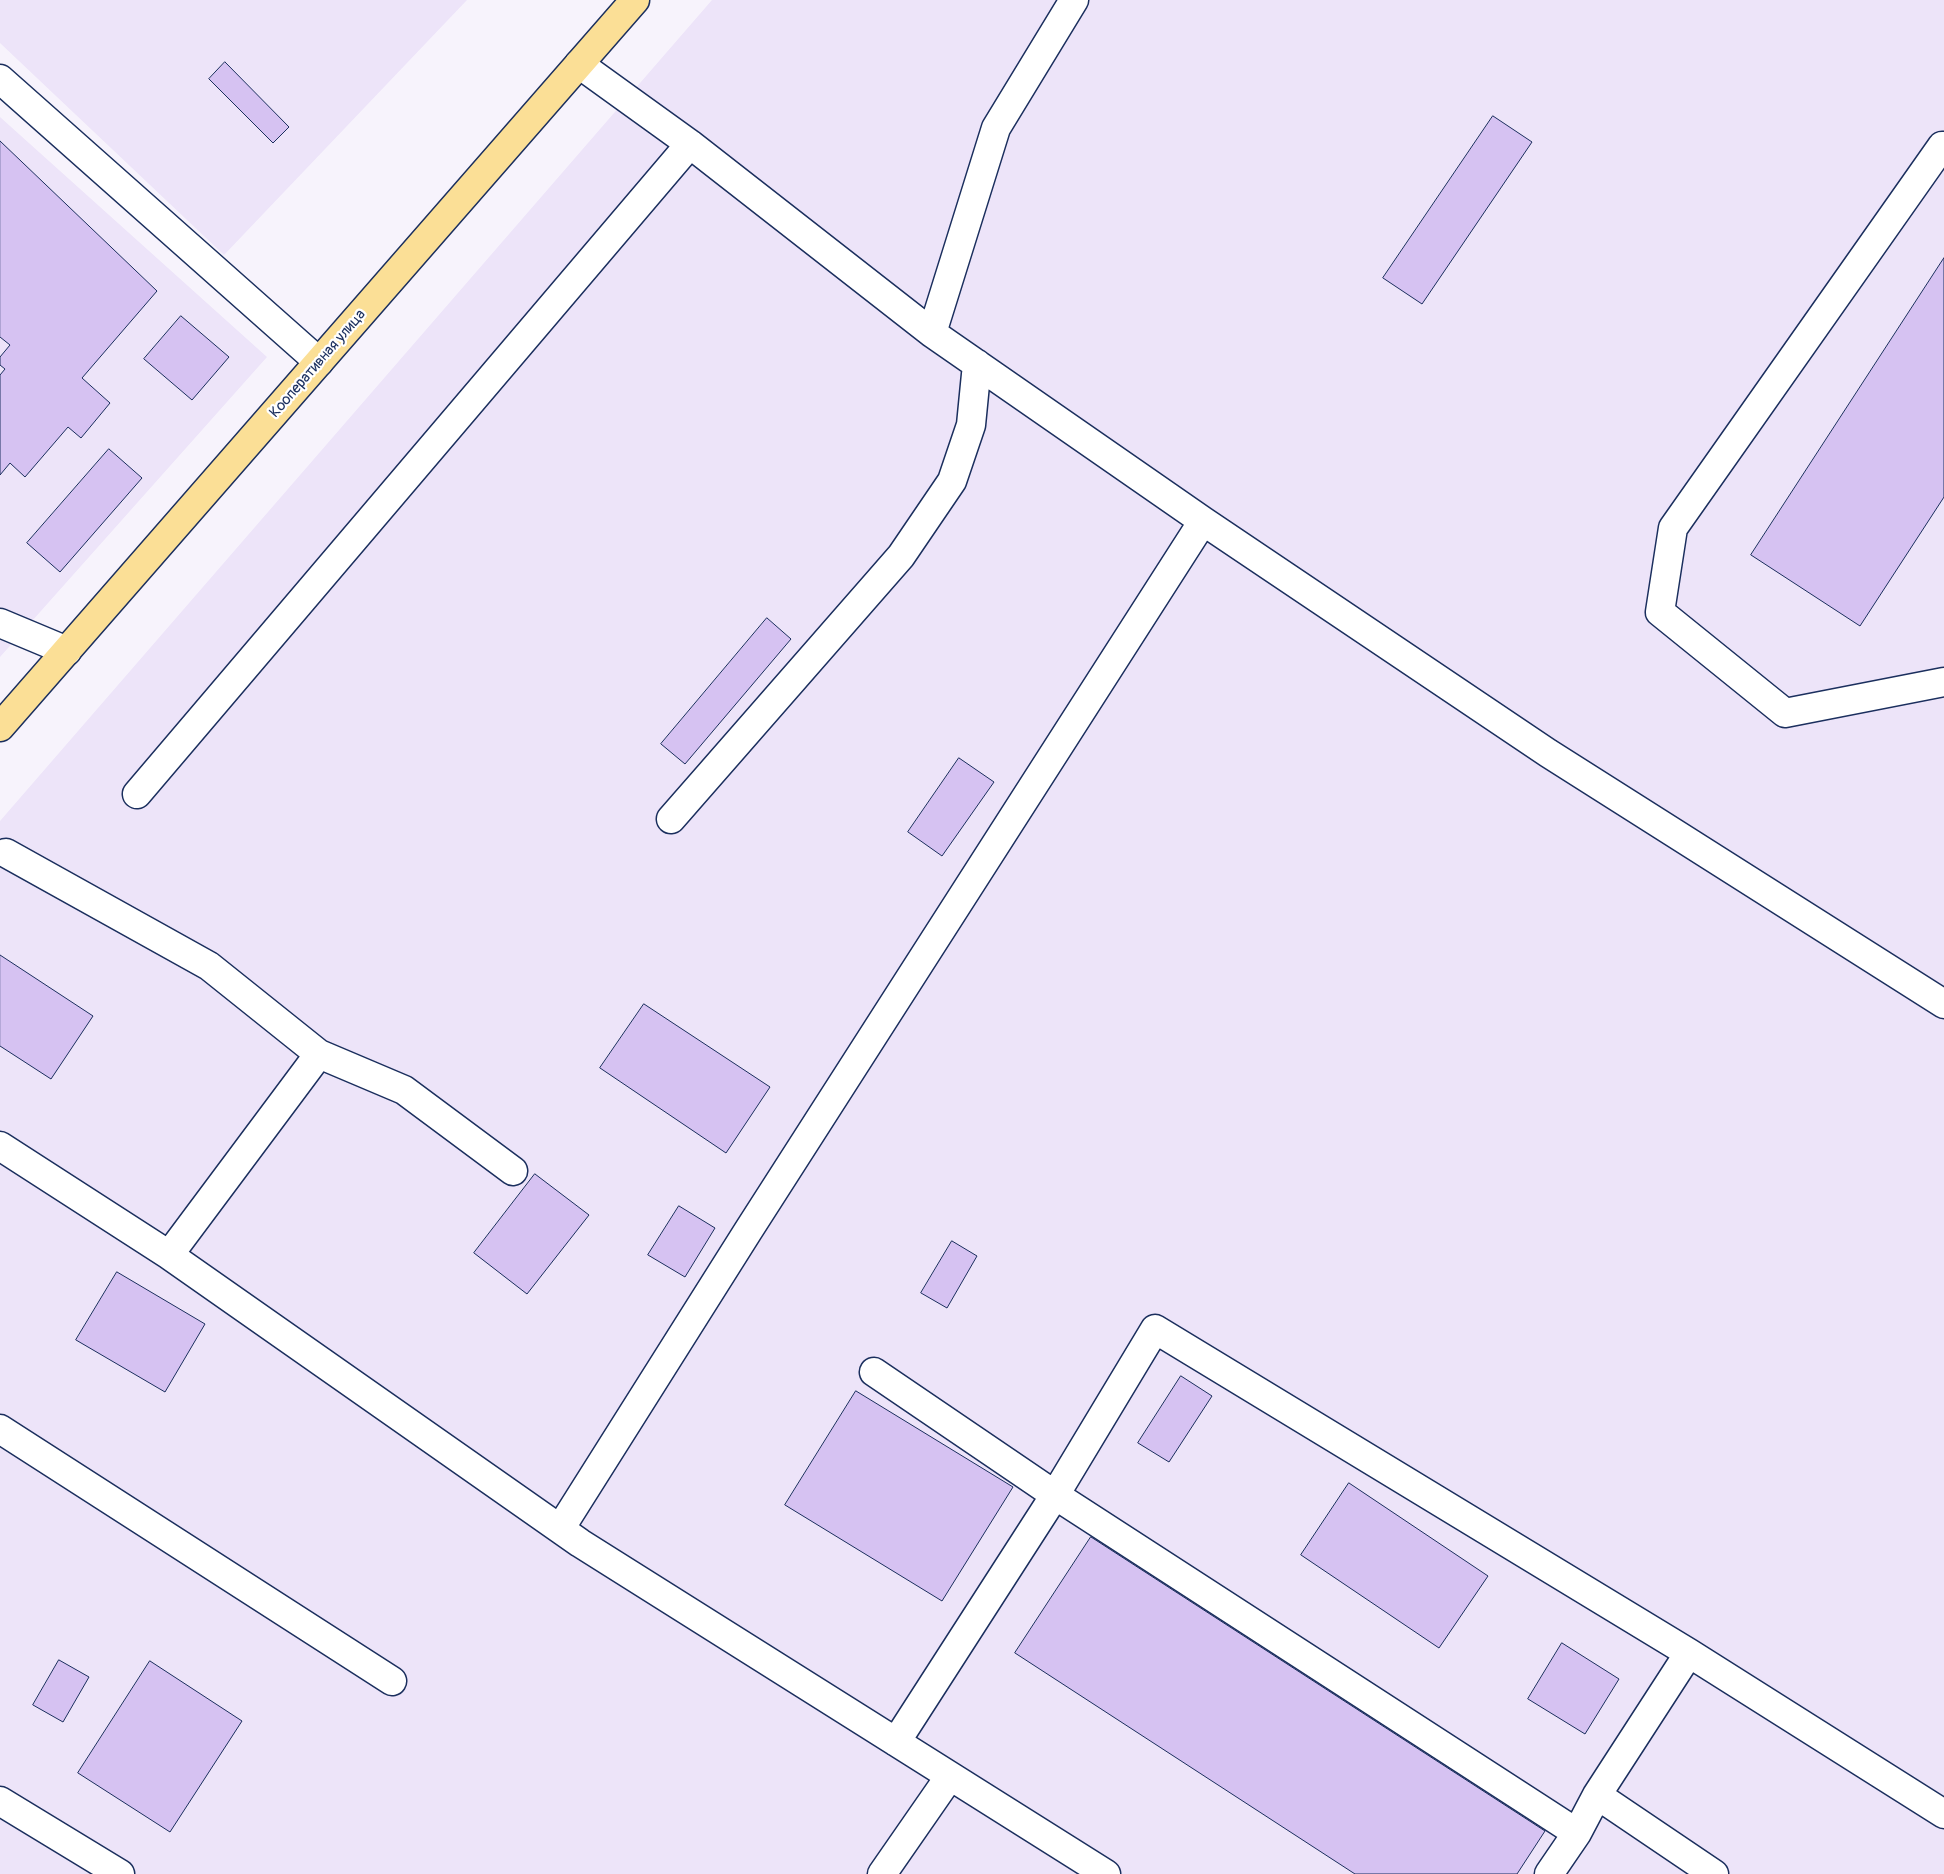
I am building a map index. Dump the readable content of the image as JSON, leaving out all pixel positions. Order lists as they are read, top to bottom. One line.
{"streets":{"main road":["Кооперативная улица"]}}
